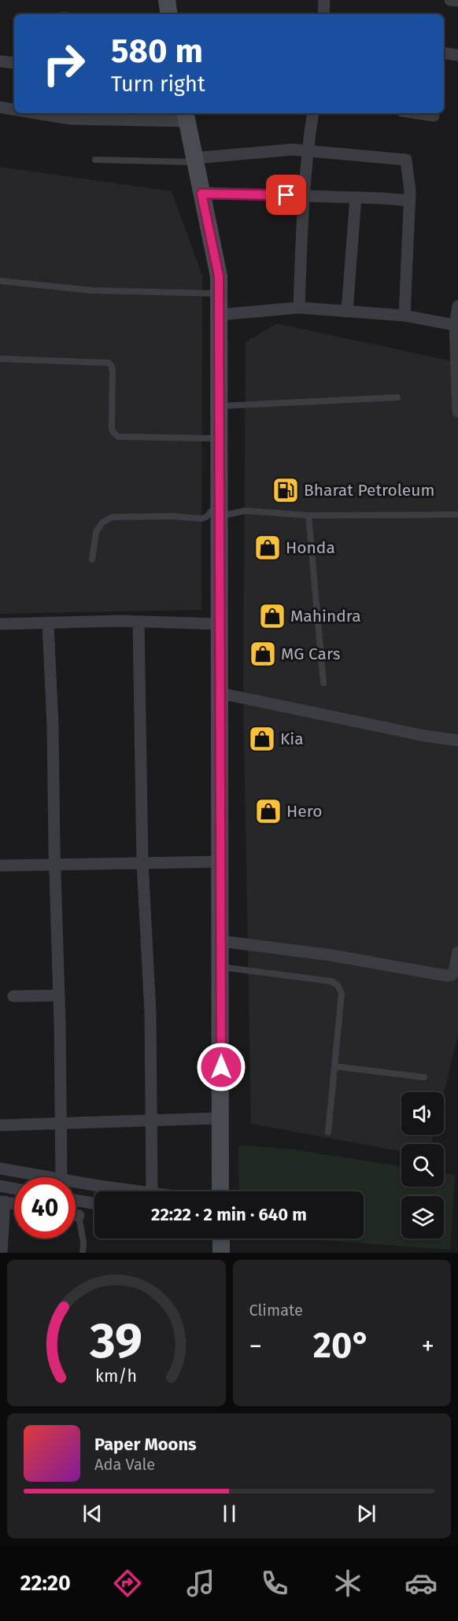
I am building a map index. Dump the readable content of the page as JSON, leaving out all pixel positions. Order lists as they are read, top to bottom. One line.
{"places":{"fuel station":["Bharat Petroleum"],"shop":["Honda","Mahindra","MG Cars","Kia","Hero"]},"page":{"turn":["580 m","Turn right"],"limit":"40","trip":"22:22 · 2 min · 640 m","tile":"Climate","heat":["−","20°","+"],"song":["Paper Moons","Ada Vale"],"tabs":"22:20","gauge":["39","km/h"]}}
